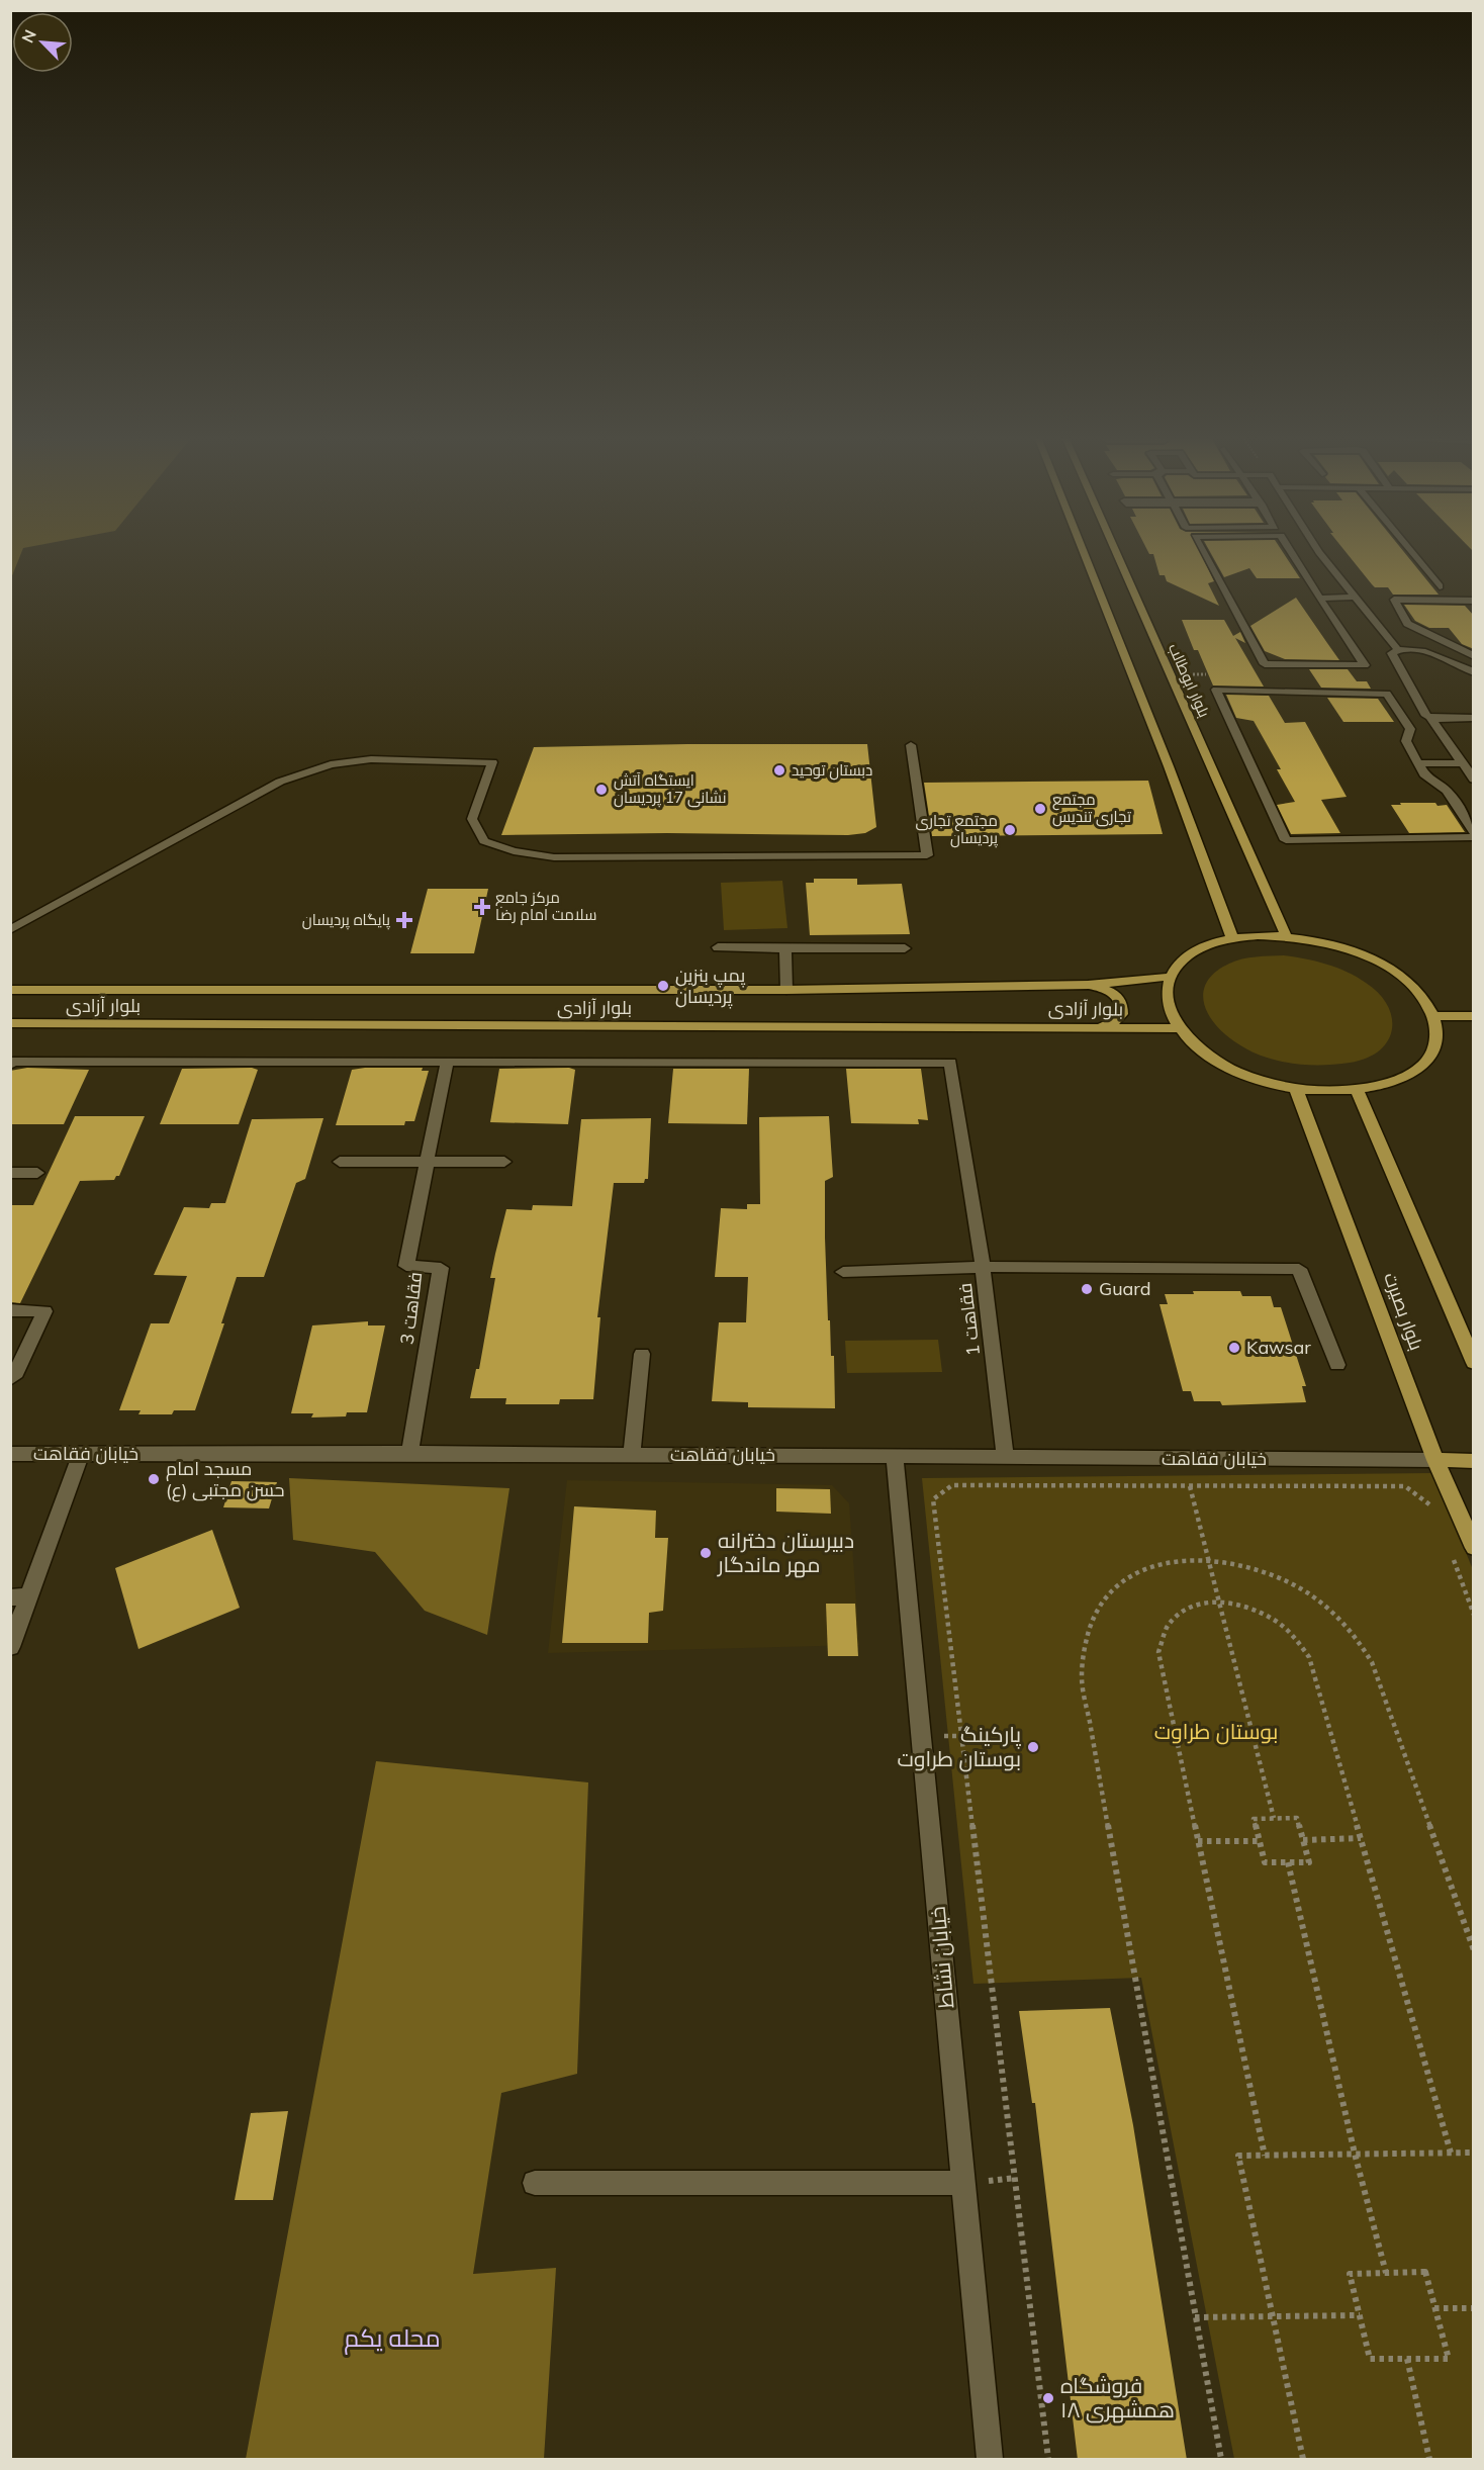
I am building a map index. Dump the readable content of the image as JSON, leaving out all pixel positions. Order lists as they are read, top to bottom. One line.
{"streets":{"main road":["بلوار ابوطالب","بلوار آزادی","بلوار بصیرت"],"street":["فقاهت 3","فقاهت 1","خیابان فقاهت","خیابان نشاط"]},"crossings":[["بلوار ابوطالب","بلوار آزادی"],["بلوار ابوطالب","بلوار بصیرت"],["بلوار آزادی","بلوار بصیرت"],["فقاهت 3","خیابان فقاهت"],["بلوار بصیرت","خیابان فقاهت"],["فقاهت 1","خیابان فقاهت"],["خیابان فقاهت","خیابان نشاط"]],"districts":["محله یکم"],"parks":["بوستان طراوت"],"places":{"other":["دبستان توحید","ایستگاه آتش نشانی 17 پردیسان","مجتمع تجاری تندیس","مجتمع تجاری پردیسان","پمپ بنزین پردیسان","Guard","Kawsar","مسجد امام حسن مجتبی (ع)","دبیرستان دخترانه مهر ماندگار","پارکینگ بوستان طراوت","فروشگاه همشهری ۱۸"],"health":["مرکز جامع سلامت امام رضا","پایگاه پردیسان"]},"north":"top left"}
